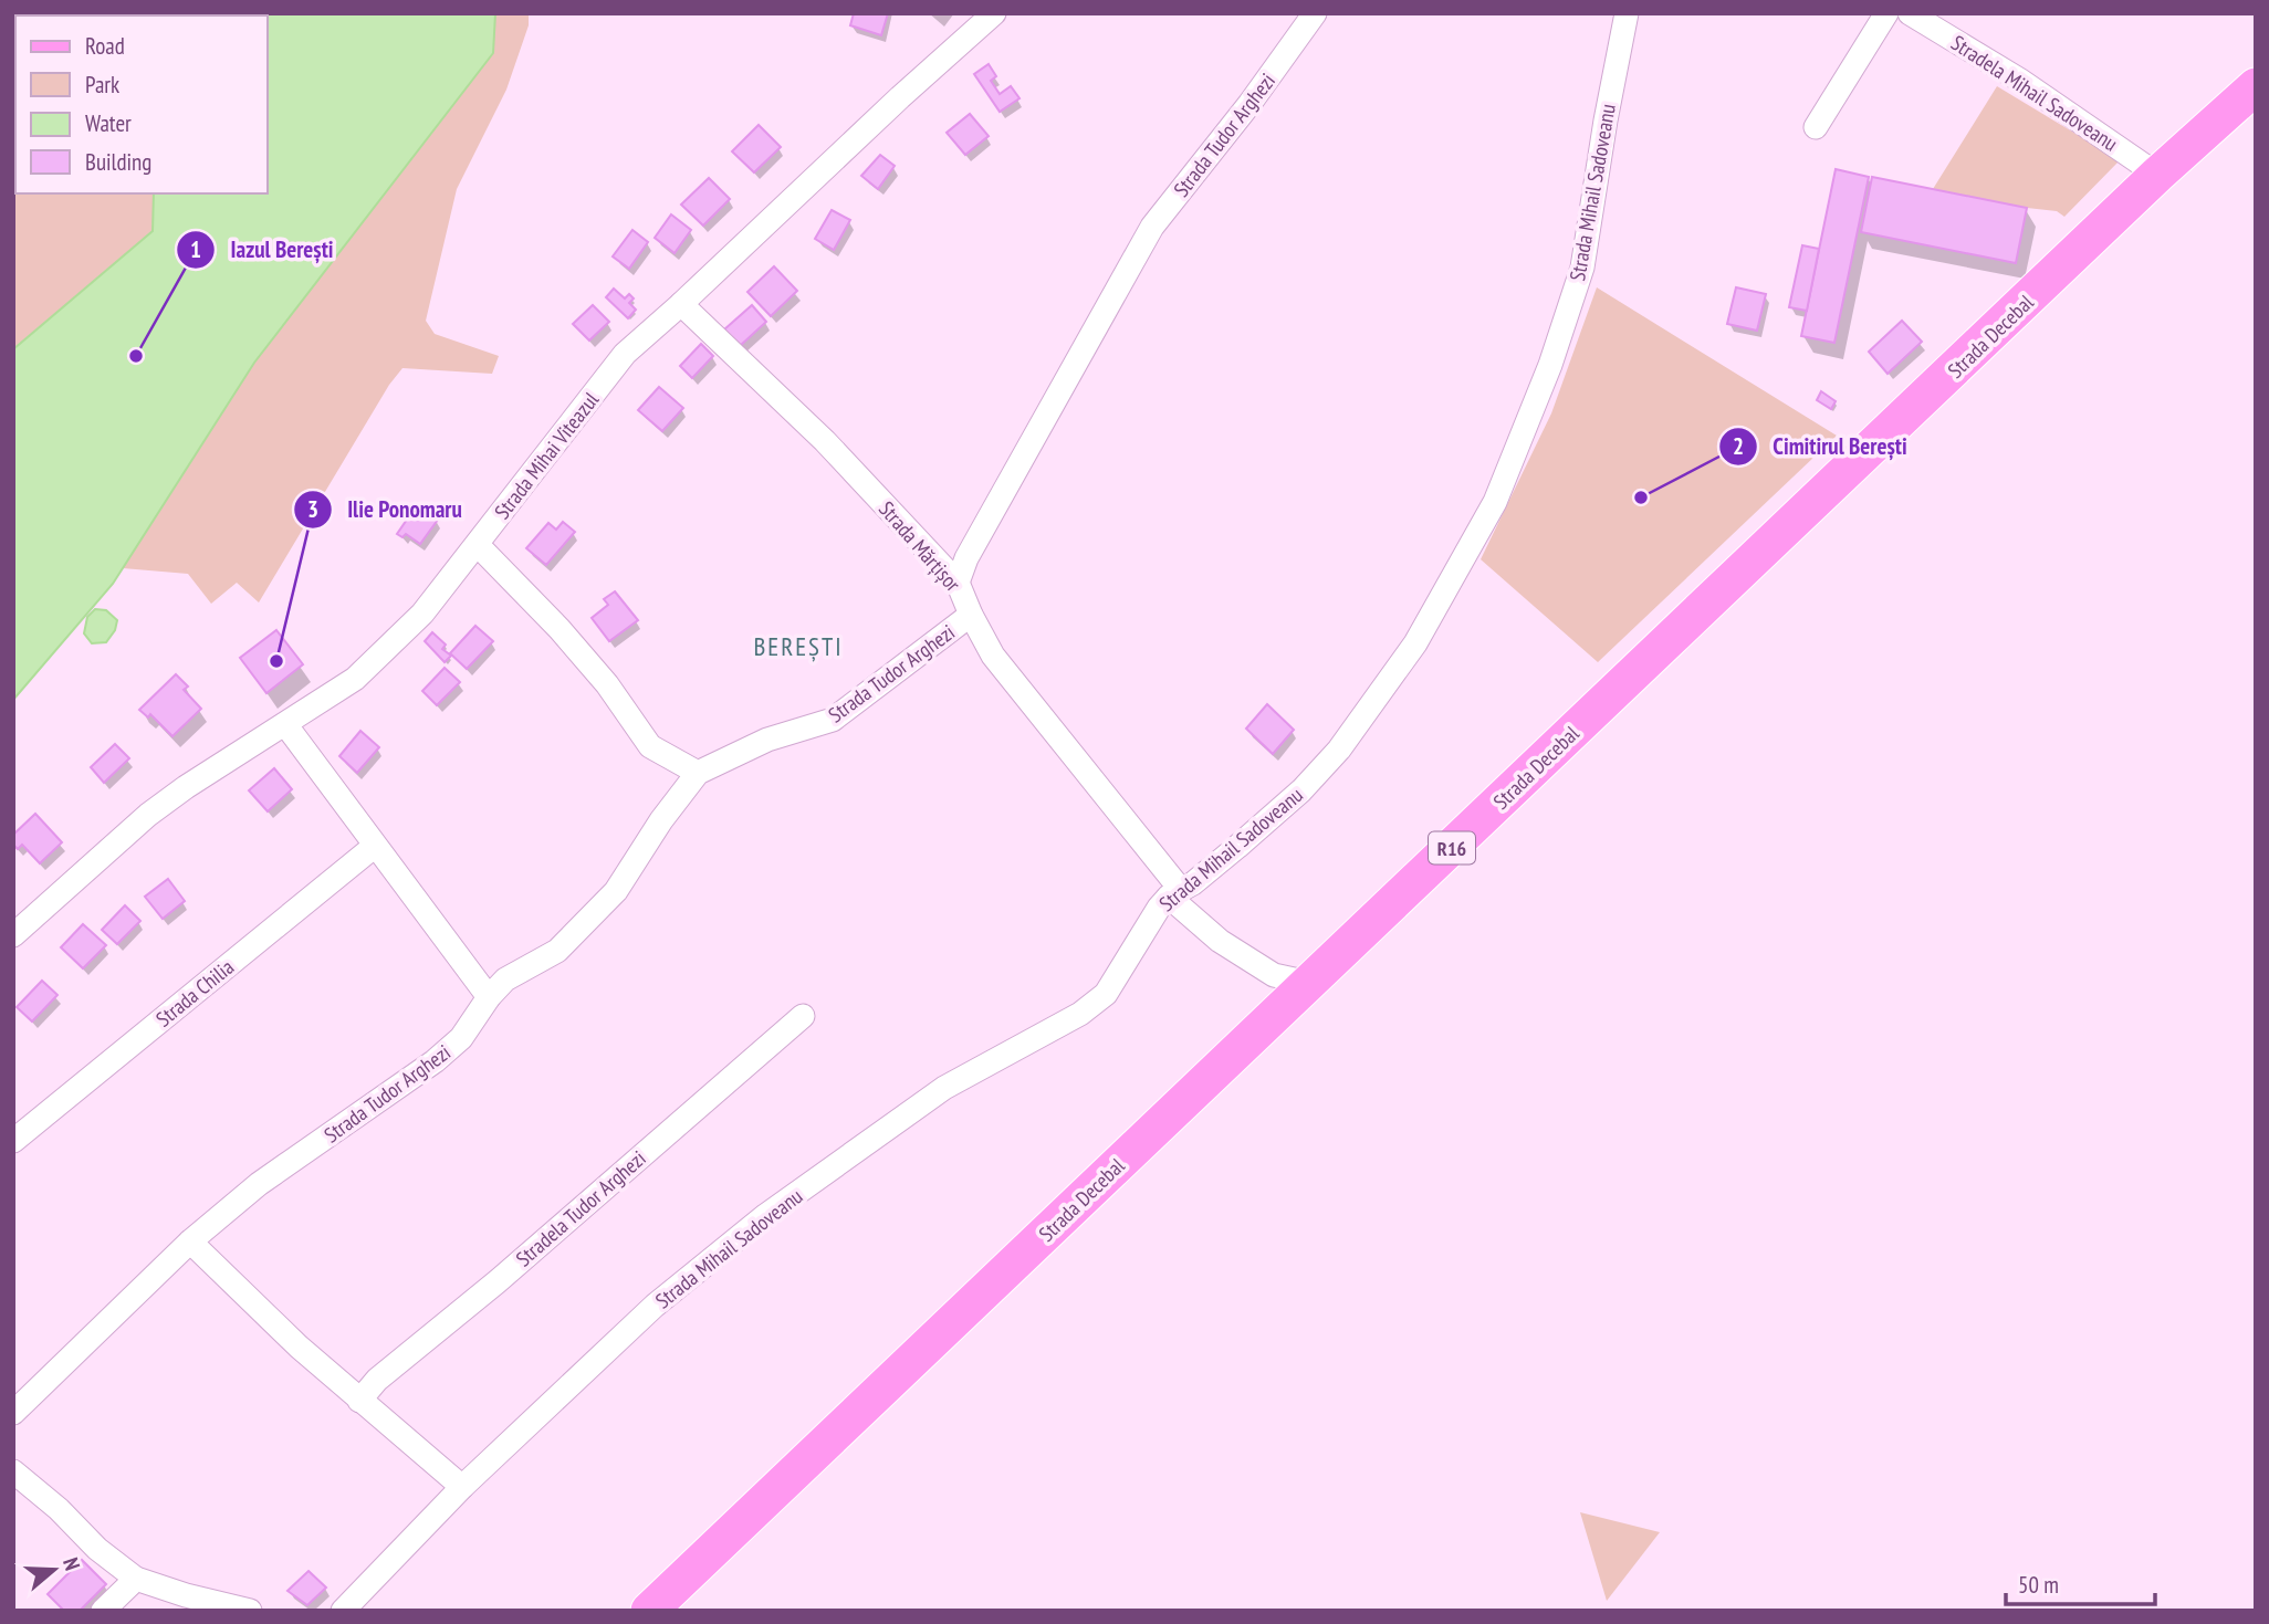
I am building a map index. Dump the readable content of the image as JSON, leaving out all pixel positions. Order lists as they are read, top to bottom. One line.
{"streets":{"main road":["Strada Decebal","R16"],"street":["Stradela Mihail Sadoveanu","Strada Tudor Arghezi","Strada Mihail Sadoveanu","Strada Mihai Viteazul","Strada Mărțișor","Strada Chilia","Stradela Tudor Arghezi"]},"crossings":[["Stradela Mihail Sadoveanu","Strada Decebal"],["Strada Tudor Arghezi","Strada Mărțișor"],["Strada Mihail Sadoveanu","Strada Mărțișor"],["Strada Decebal","Strada Mărțișor"],["Strada Mihai Viteazul","Strada Mărțișor"]],"districts":["BEREȘTI"],"places":["Iazul Berești","Cimitirul Berești","Ilie Ponomaru"],"legend":["Road","Park","Water","Building"],"scale_bar":"50 m","north":"right"}
